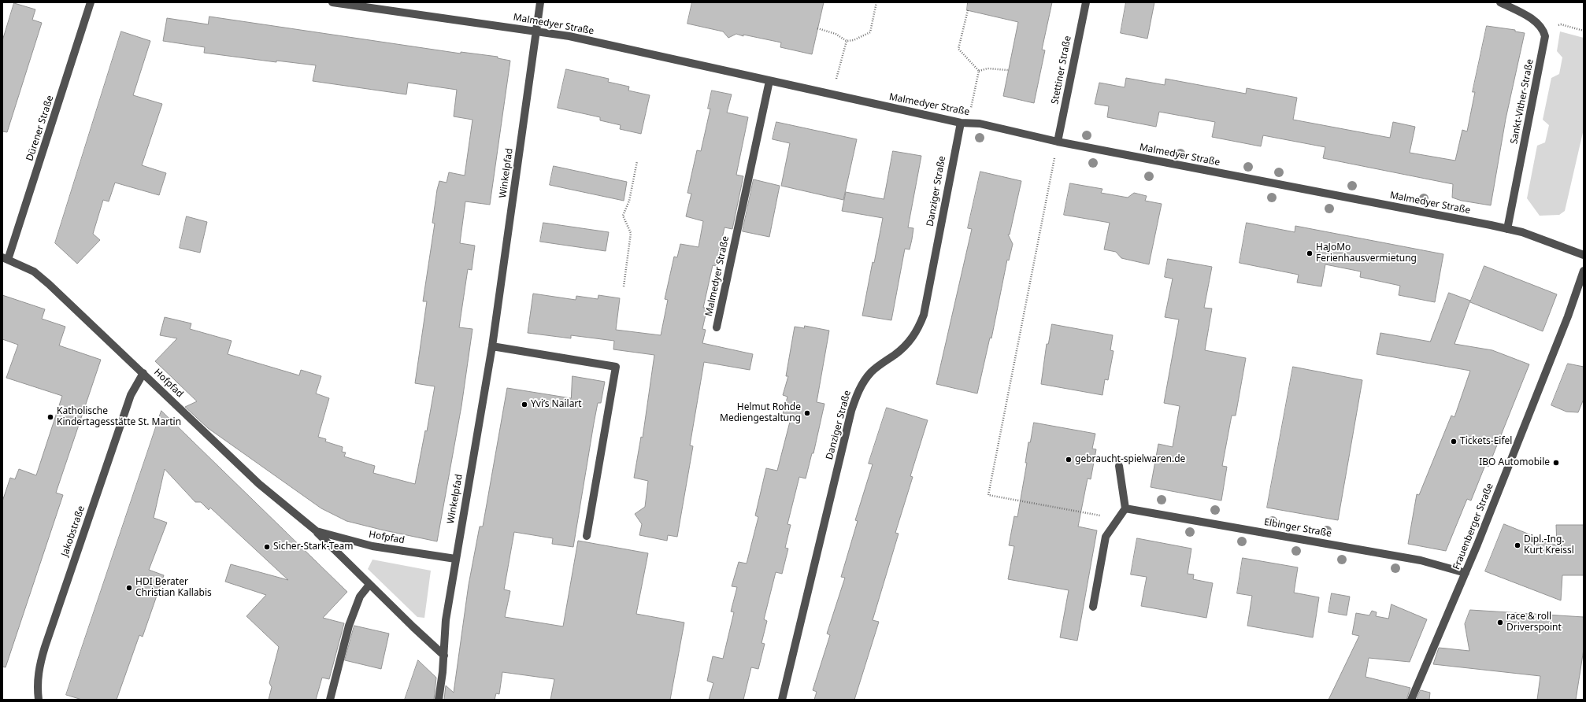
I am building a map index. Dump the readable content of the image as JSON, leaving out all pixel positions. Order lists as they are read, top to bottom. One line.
{"streets":{"street":["Malmedyer Straße","Stettiner Straße","Sankt-Vither-Straße","Dürener Straße","Winkelpfad","Danziger Straße","Hofpfad","Frauenberger Straße","Elbinger Straße","Jakobstraße"]},"crossings":[["Malmedyer Straße","Stettiner Straße"],["Malmedyer Straße","Sankt-Vither-Straße"],["Malmedyer Straße","Winkelpfad"],["Malmedyer Straße","Danziger Straße"],["Dürener Straße","Hofpfad"],["Winkelpfad","Hofpfad"],["Hofpfad","Jakobstraße"],["Frauenberger Straße","Elbinger Straße"]],"places":["HaJoMo Ferienhausvermietung","Yvi’s Nailart","Helmut Rohde Mediengestaltung","Katholische Kindertagesstätte St. Martin","Tickets-Eifel","gebraucht-spielwaren.de","IBO Automobile","Dipl.-Ing. Kurt Kreissl","Sicher-Stark-Team","HDI Berater Christian Kallabis","race & roll Driverspoint"]}
